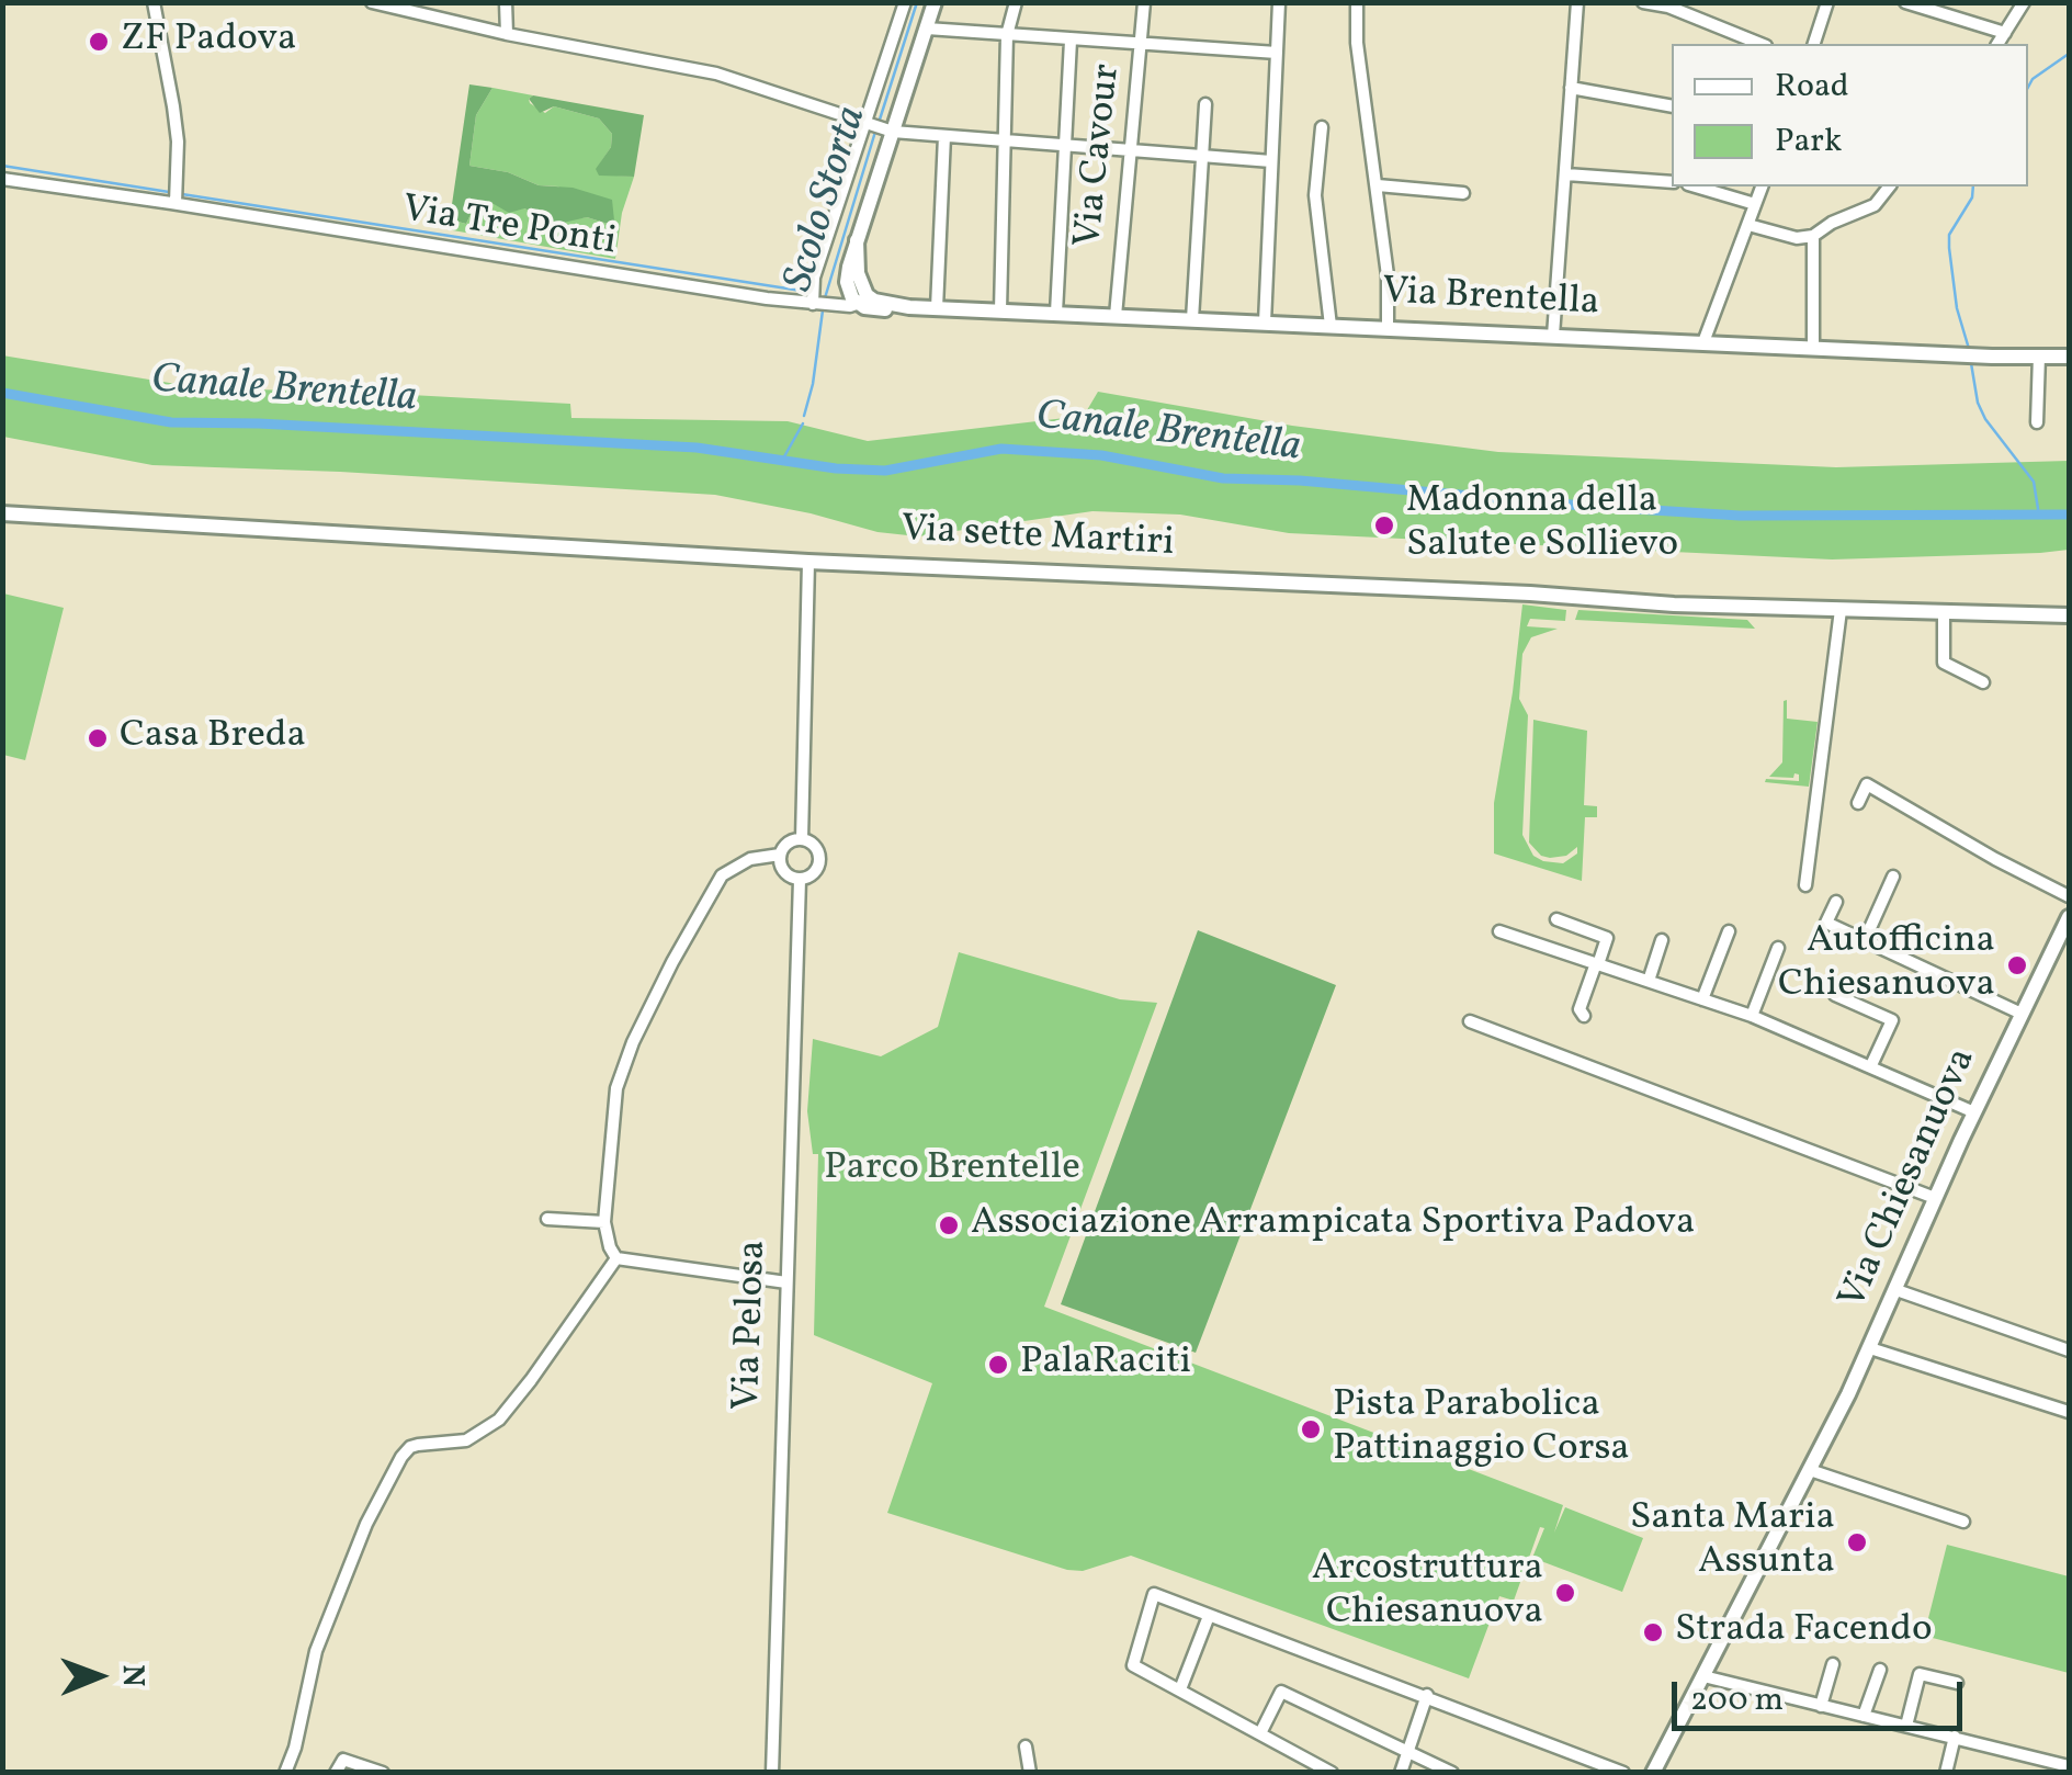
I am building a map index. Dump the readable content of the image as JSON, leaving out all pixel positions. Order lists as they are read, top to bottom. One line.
{"streets":{"main road":["Via Brentella","Via sette Martiri","Via Chiesanuova"],"street":["Via Cavour","Via Tre Ponti","Via Pelosa"]},"crossings":[["Via Cavour","Via Brentella"],["Via sette Martiri","Via Pelosa"]],"water":["Scolo Storta","Canale Brentella"],"parks":["Parco Brentelle"],"places":["ZF Padova","Madonna della Salute e Sollievo","Casa Breda","Autofficina Chiesanuova","Associazione Arrampicata Sportiva Padova","PalaRaciti","Pista Parabolica Pattinaggio Corsa","Santa Maria Assunta","Arcostruttura Chiesanuova","Strada Facendo"],"legend":["Road","Park"],"scale_bar":"200 m","north":"right"}
